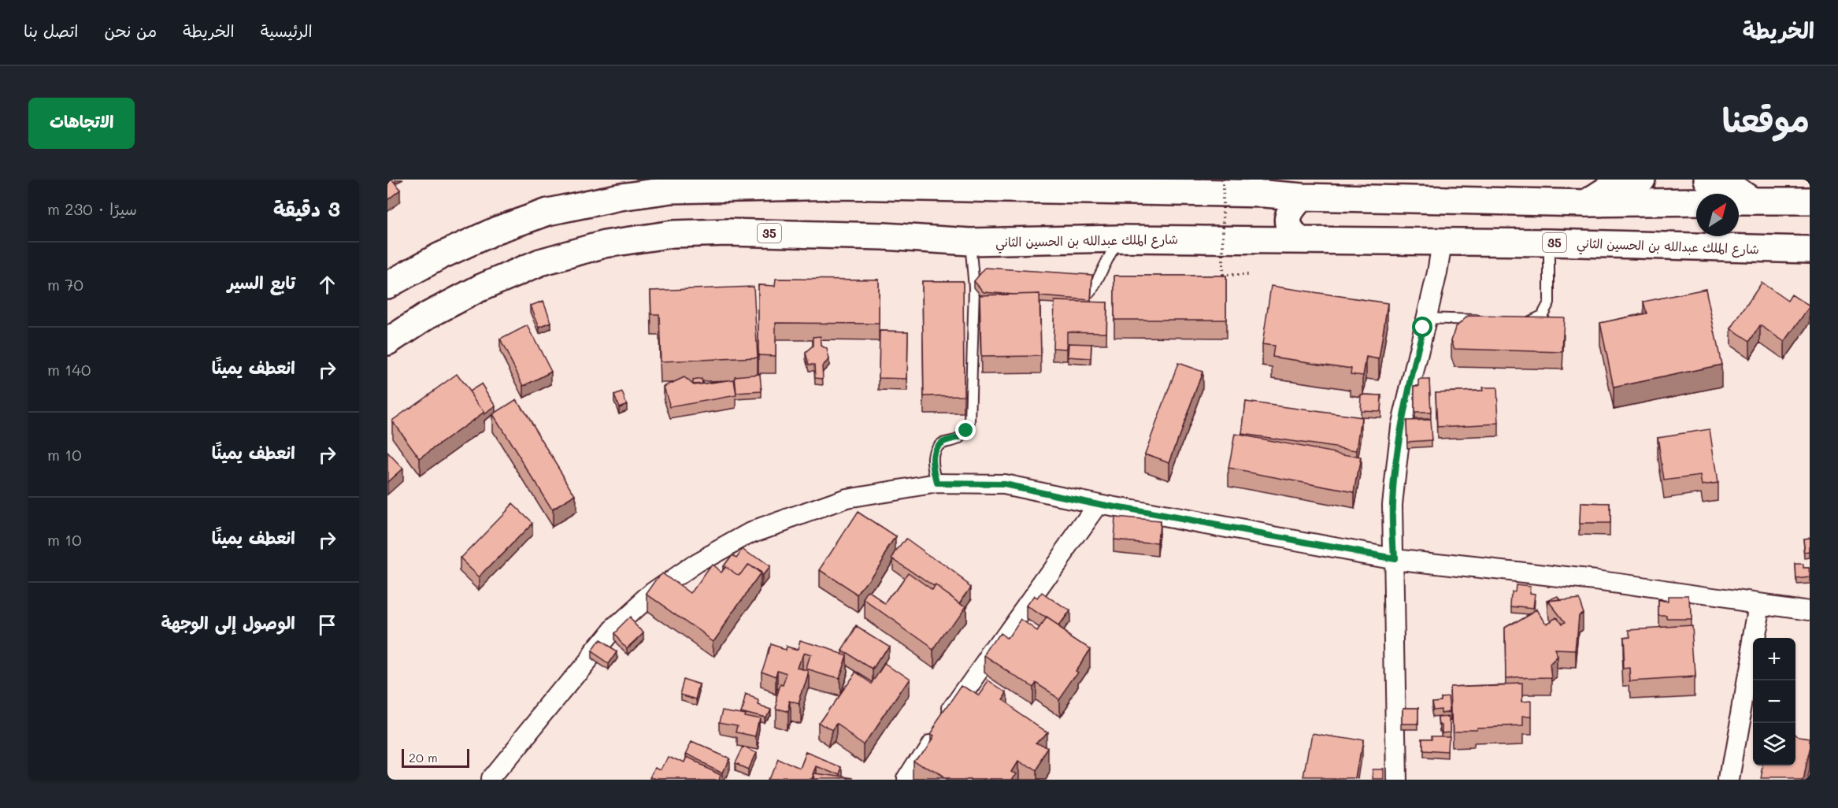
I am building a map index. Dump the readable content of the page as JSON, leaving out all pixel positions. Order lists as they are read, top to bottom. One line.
{"streets":{"main road":["35","شارع الملك عبدالله بن الحسين الثاني"]},"scale_bar":"20 m","north":"top right","page":{"header":"الخريطة","nav":["الرئيسية","الخريطة","من نحن","اتصل بنا"],"title":"موقعنا","buttons":"الاتجاهات","heading":["3 دقيقة","سيرًا · 230 m"],"list":[["تابع السير","70 m"],["انعطف يمينًا","140 m"],["انعطف يمينًا","10 m"],["انعطف يمينًا","10 m"],"الوصول إلى الوجهة"],"map_buttons":["+","−"],"scale":"20 m"}}
